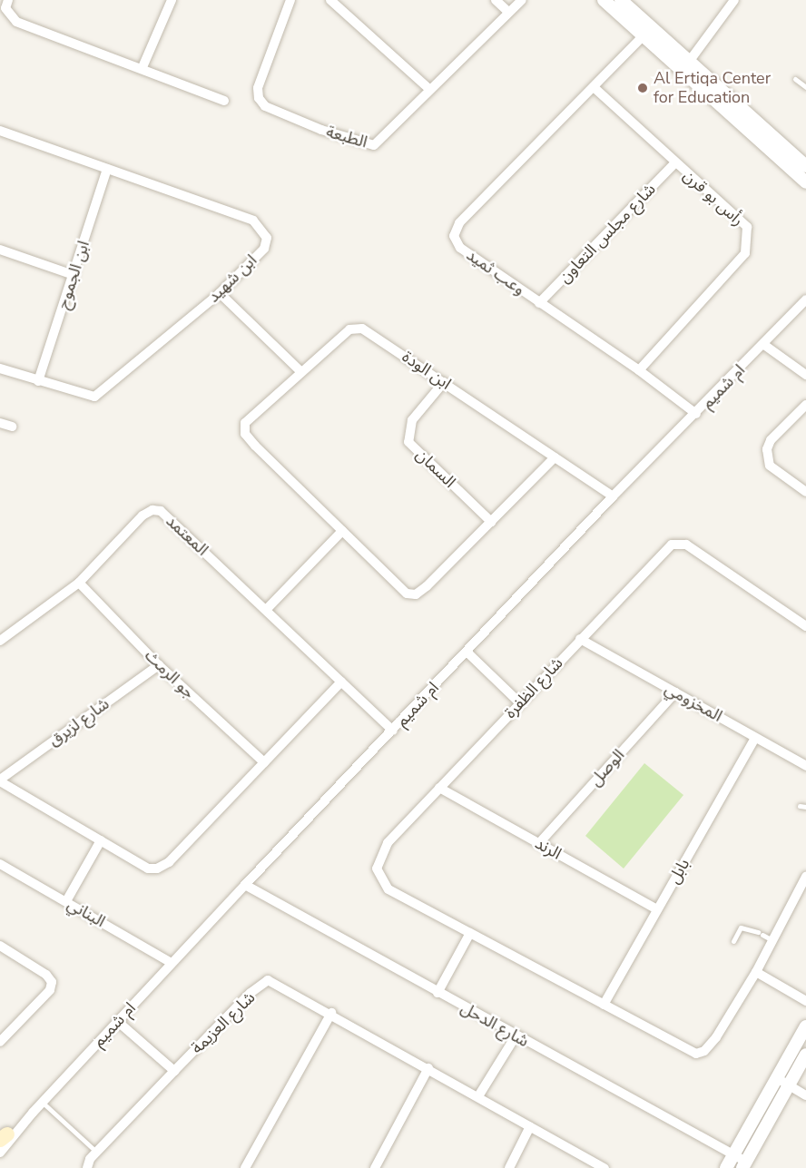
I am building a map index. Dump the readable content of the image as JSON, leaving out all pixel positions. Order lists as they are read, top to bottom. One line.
{"streets":{"street":["الطبعة","رأس بو قرن","شارع مجلس التعاون","وعب ثميد","ابن الجموح","ابن شهيد","ابن الودة","ام شميم","السمان","المعتمد","جو الرمث","شارع الظفرة","المخزومي","شارع لزيرق","الوصل","الرند","بابل","البناني","شارع العزيمة","شارع الدحل"]},"crossings":[["رأس بو قرن","شارع مجلس التعاون"],["رأس بو قرن","وعب ثميد"],["شارع مجلس التعاون","وعب ثميد"],["وعب ثميد","ام شميم"],["ابن الجموح","ابن شهيد"],["ابن الودة","ام شميم"],["ابن الودة","السمان"],["ام شميم","المعتمد"],["ام شميم","البناني"],["ام شميم","شارع الدحل"],["المعتمد","جو الرمث"],["جو الرمث","شارع لزيرق"],["شارع الظفرة","المخزومي"],["شارع الظفرة","الرند"],["شارع الظفرة","بابل"],["المخزومي","الوصل"],["المخزومي","بابل"],["الوصل","الرند"],["الرند","بابل"]],"places":["Al Ertiqa Center for Education"]}
